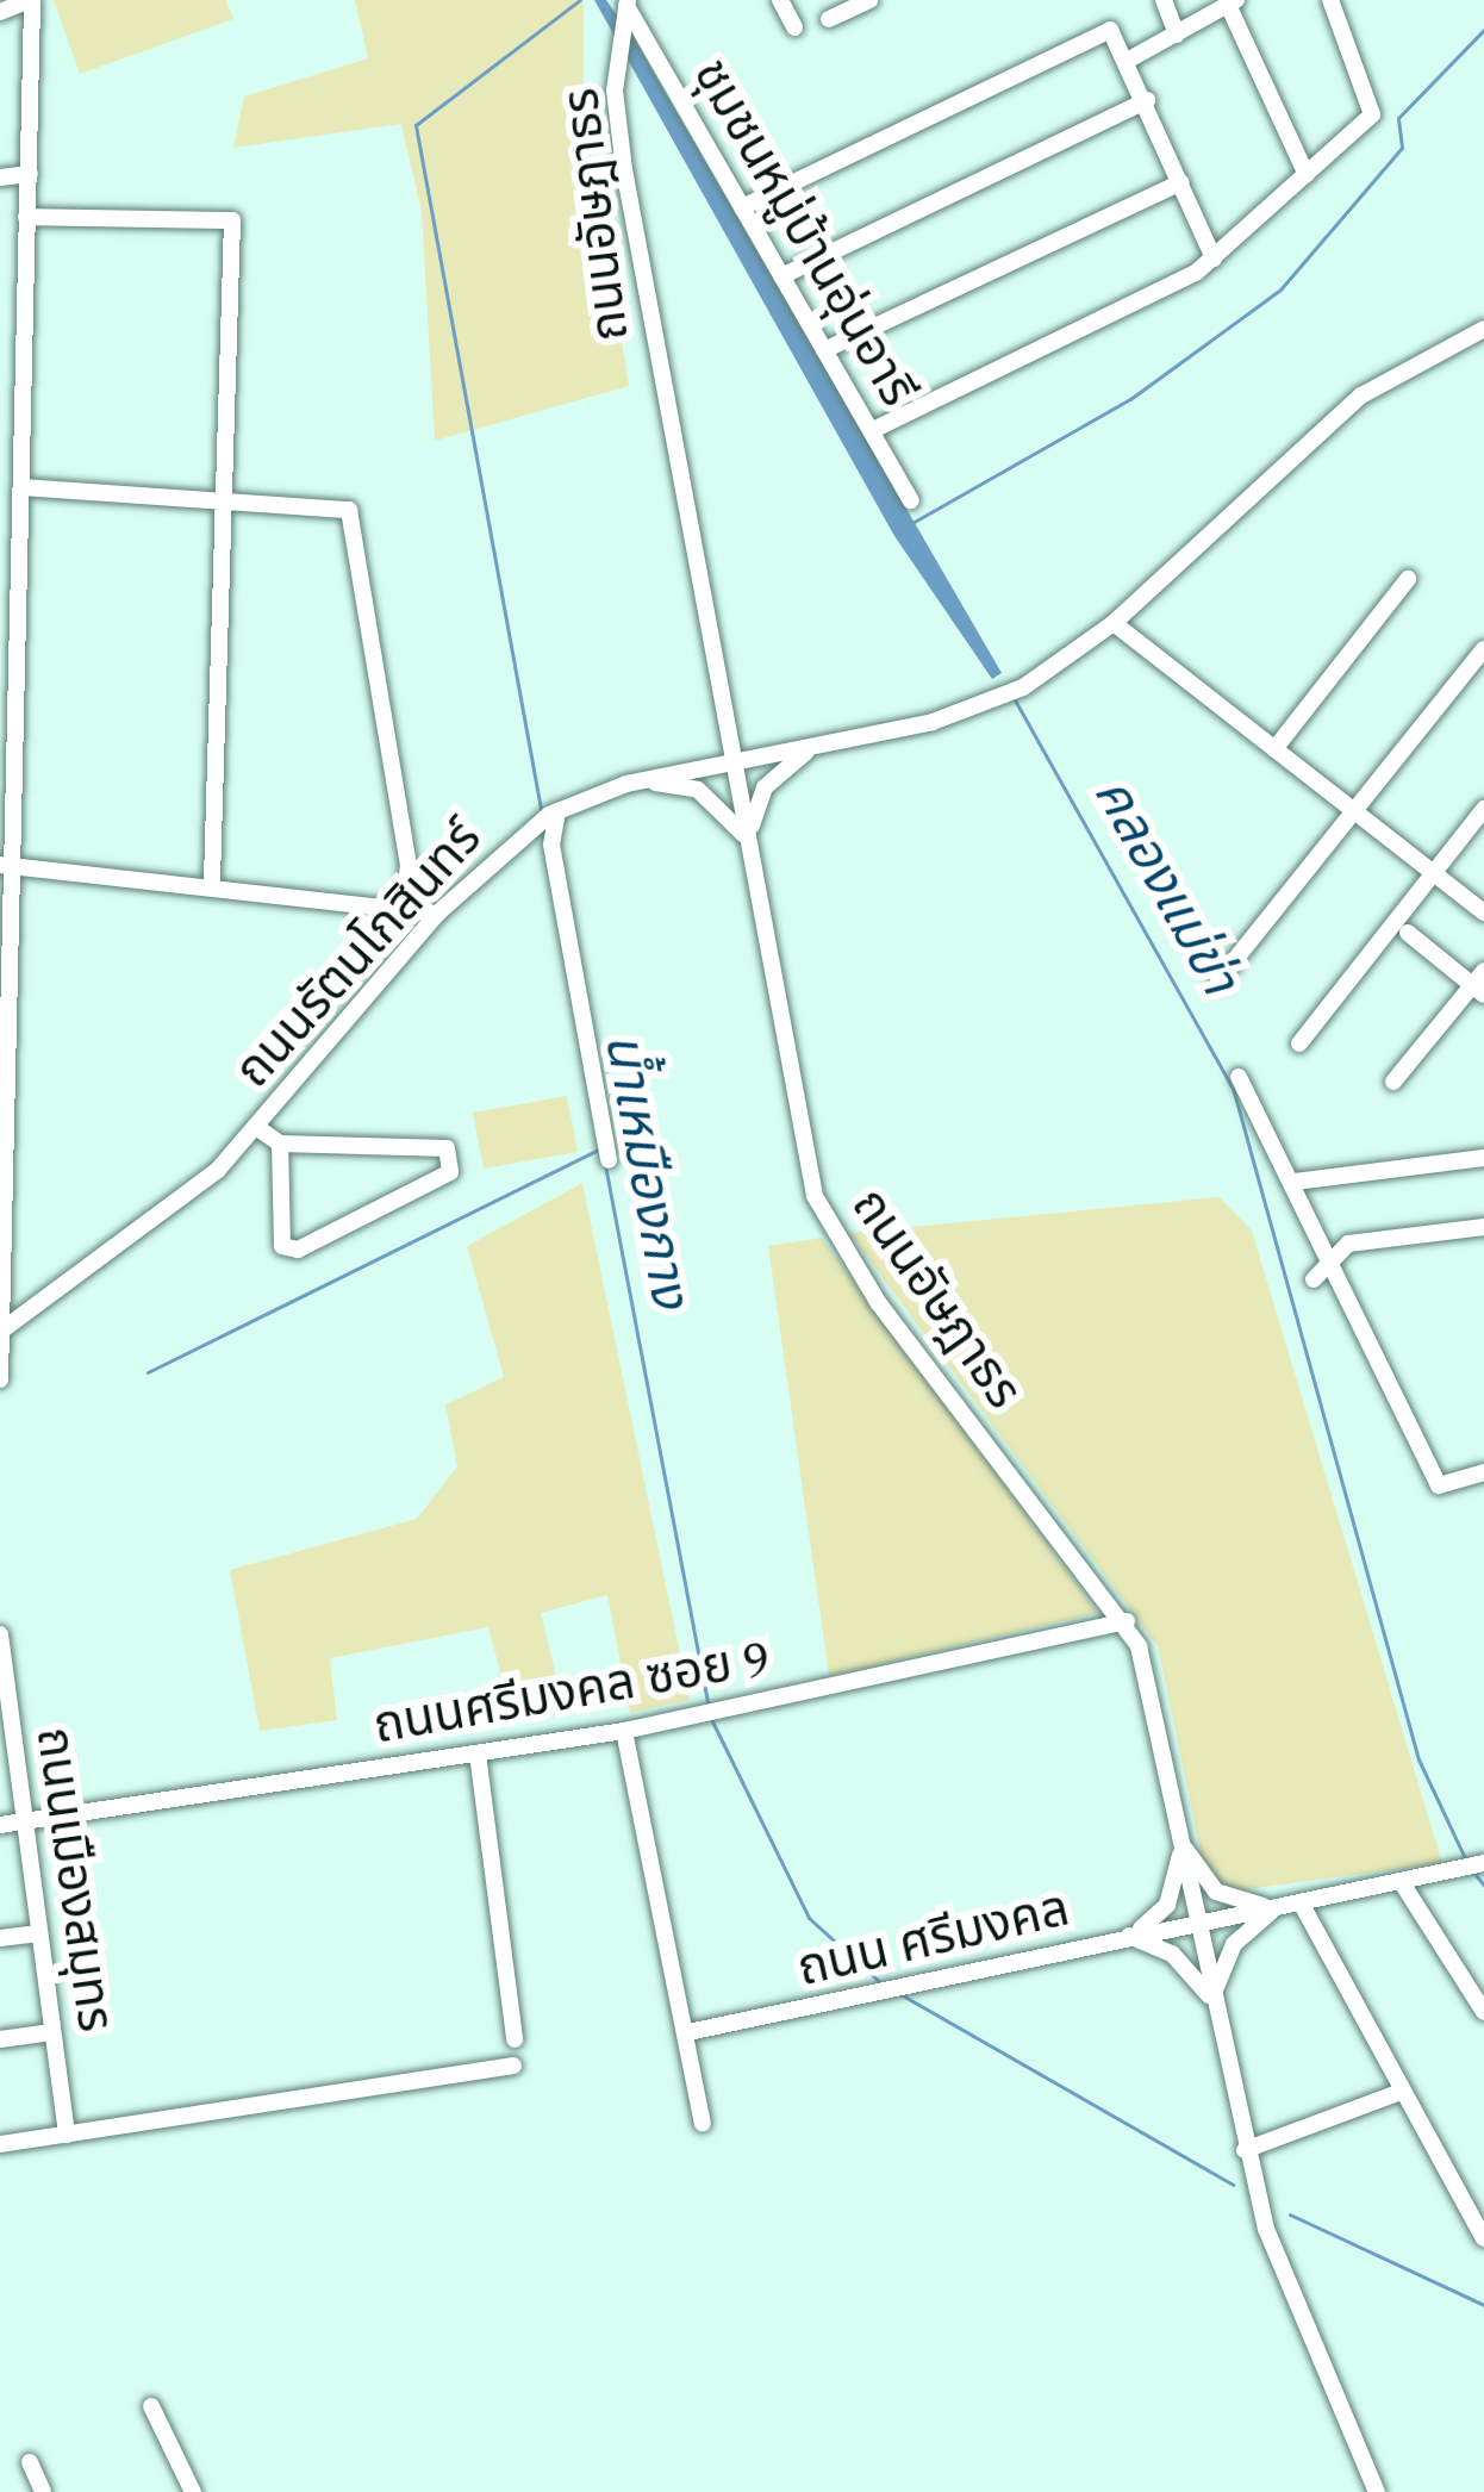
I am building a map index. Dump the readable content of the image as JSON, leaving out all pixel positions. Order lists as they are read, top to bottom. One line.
{"streets":{"street":["ถนนอัษฎาธร","ชุมชนหมู่บ้านอุ่นอารี","ถนนรัตนโกสินทร์","ถนนศรีมงคล ซอย 9","ถนนเมืองสมุทร","ถนน ศรีมงคล"]},"crossings":[["ถนนอัษฎาธร","ชุมชนหมู่บ้านอุ่นอารี"],["ถนนอัษฎาธร","ถนนรัตนโกสินทร์"],["ถนนอัษฎาธร","ถนนศรีมงคล ซอย 9"],["ถนนอัษฎาธร","ถนน ศรีมงคล"],["ถนนศรีมงคล ซอย 9","ถนนเมืองสมุทร"]],"water":["คลองแม่ข่า","น้ำเหมืองกาง"]}
